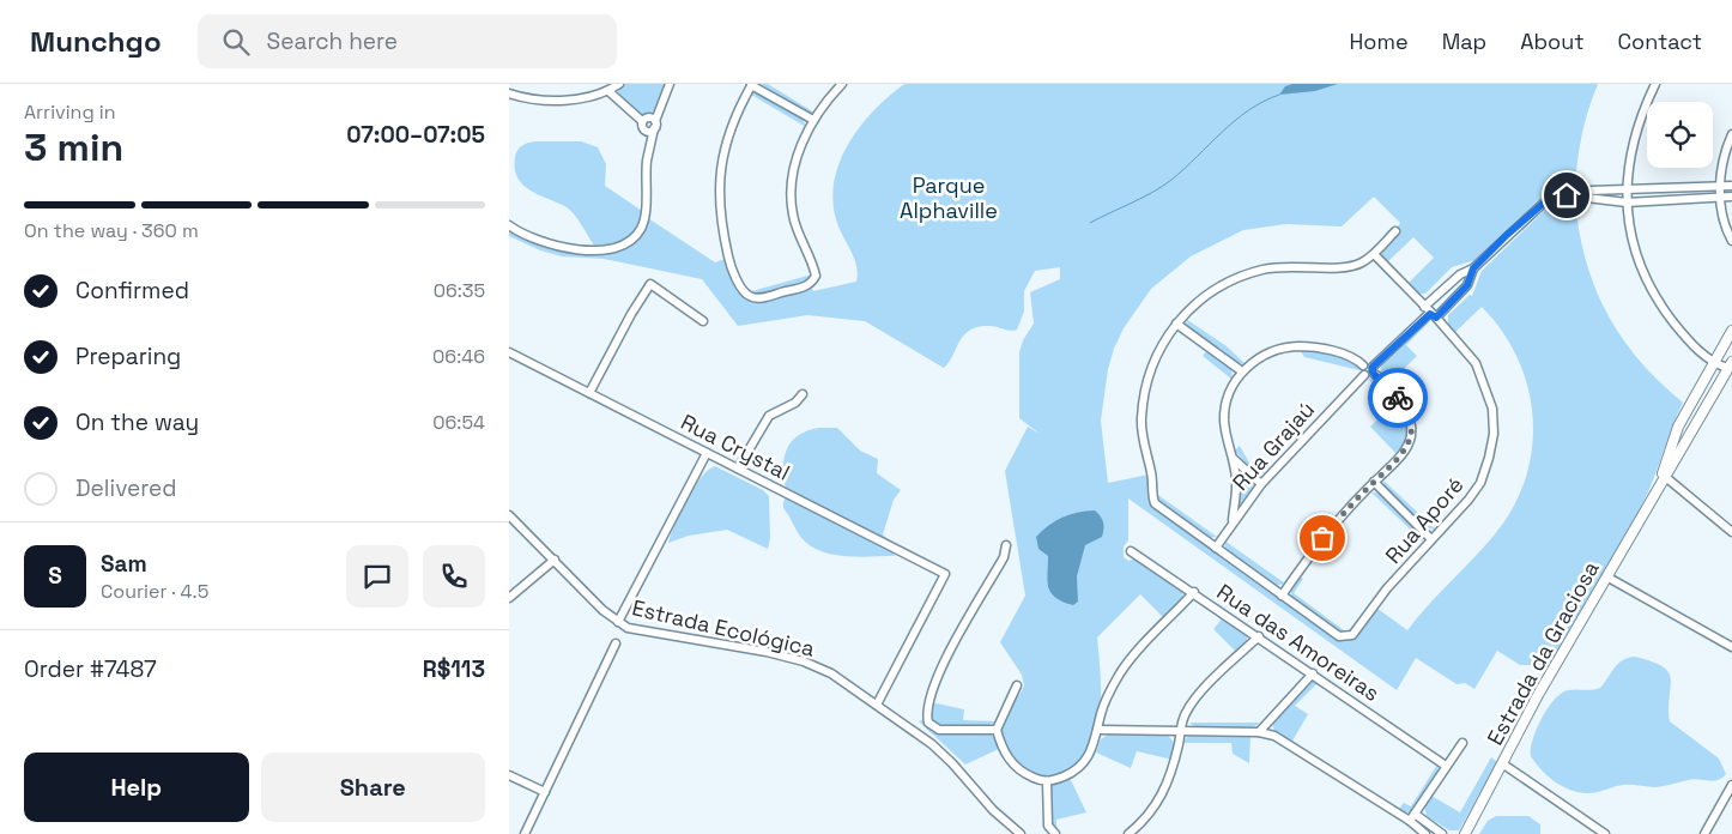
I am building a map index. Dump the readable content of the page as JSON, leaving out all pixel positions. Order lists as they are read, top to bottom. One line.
{"streets":{"main road":["Estrada da Graciosa"],"street":["Rua Grajaú","Rua Crystal","Rua Aporé","Estrada Ecológica","Rua das Amoreiras"]},"crossings":[["Rua Grajaú","Rua Aporé"],["Rua Crystal","Estrada Ecológica"]],"parks":["Parque Alphaville"],"page":{"header":"Munchgo","search":"Search here","nav":["Home","Map","About","Contact"],"heading":["3 min","Arriving in","07:00–07:05"],"panel":["Sam","Courier · 4.5","Order #7487","R$113"],"bar":"On the way · 360 m","list":[["Confirmed","06:35"],["Preparing","06:46"],["On the way","06:54"],"Delivered"],"round":"S","buttons":["Help","Share"]}}
